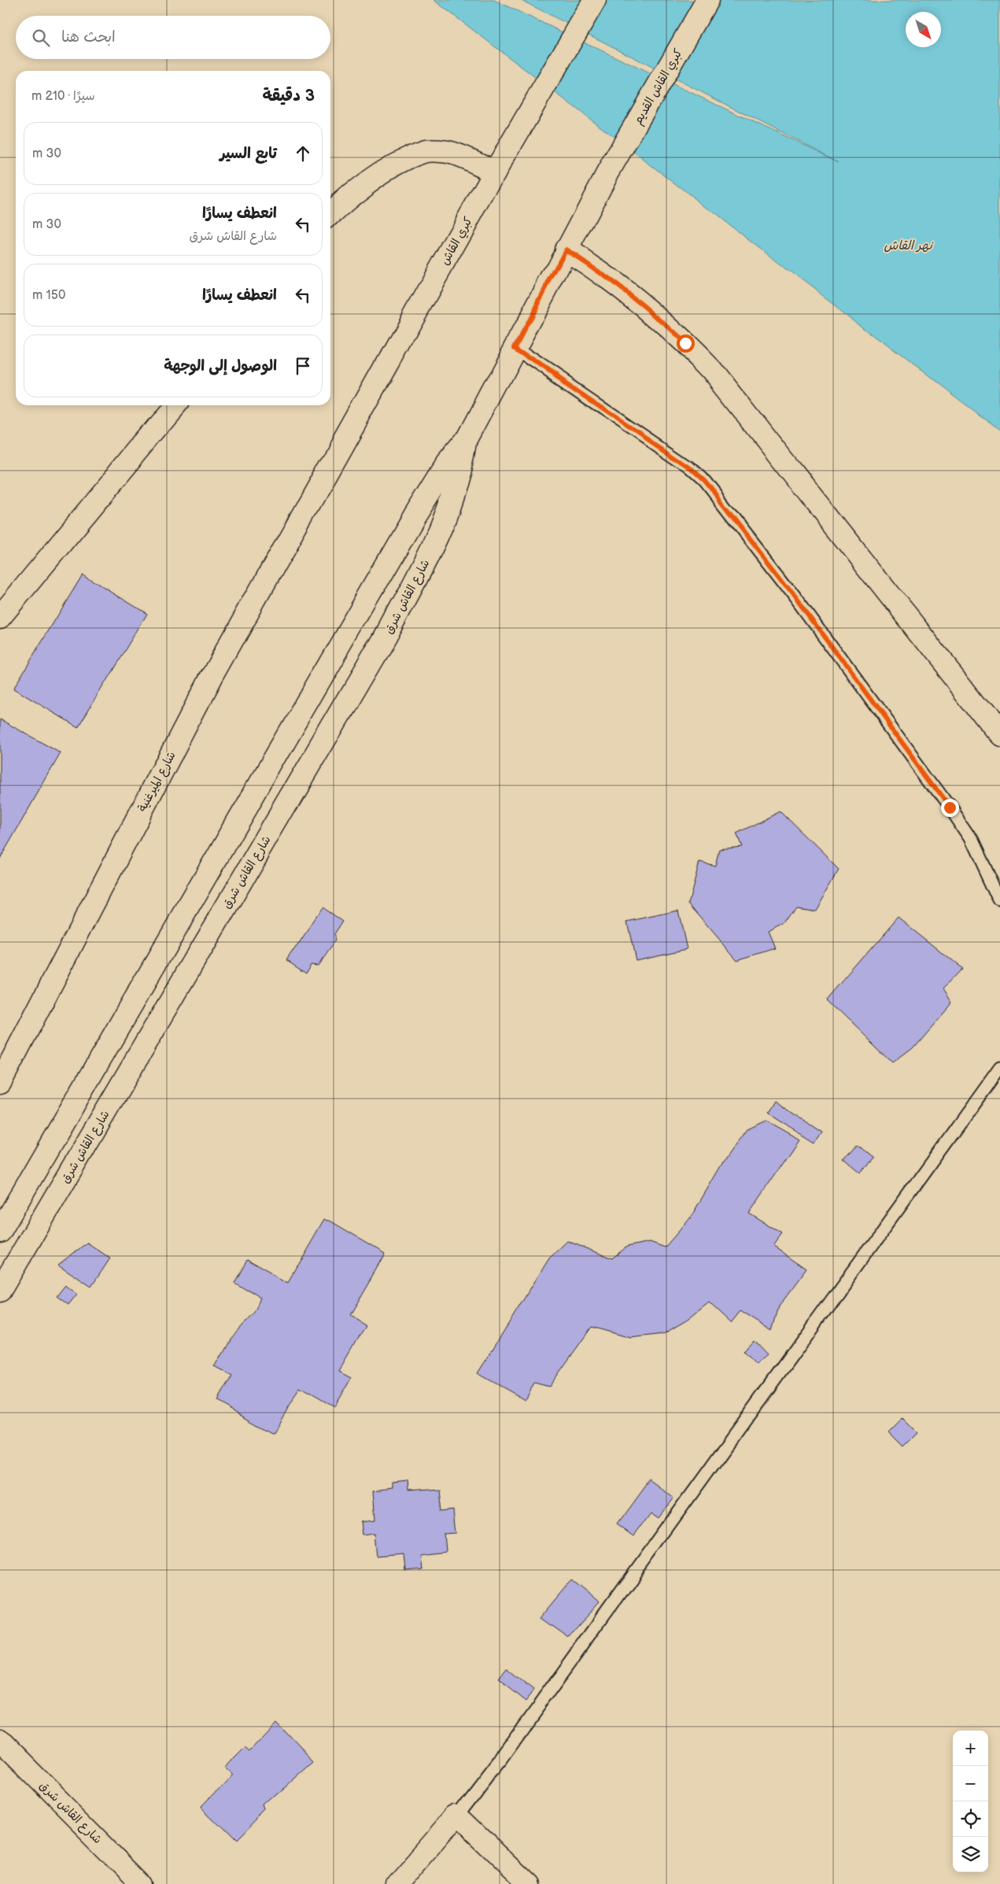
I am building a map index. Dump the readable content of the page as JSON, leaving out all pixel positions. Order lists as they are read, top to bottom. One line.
{"streets":{"main road":["كبري القاش القديم","كبري القاش","شارع القاش شرق","شارع الميرغنية"]},"crossings":[["كبري القاش القديم","شارع القاش شرق"],["كبري القاش","شارع الميرغنية"]],"water":["نهر القاش"],"north":"bottom right","page":{"search":"ابحث هنا","heading":["3 دقيقة","سيرًا · 210 m"],"list":[["تابع السير","30 m"],["انعطف يسارًا","شارع القاش شرق","30 m"],["انعطف يسارًا","150 m"],"الوصول إلى الوجهة"],"map_buttons":["+","−"]}}
